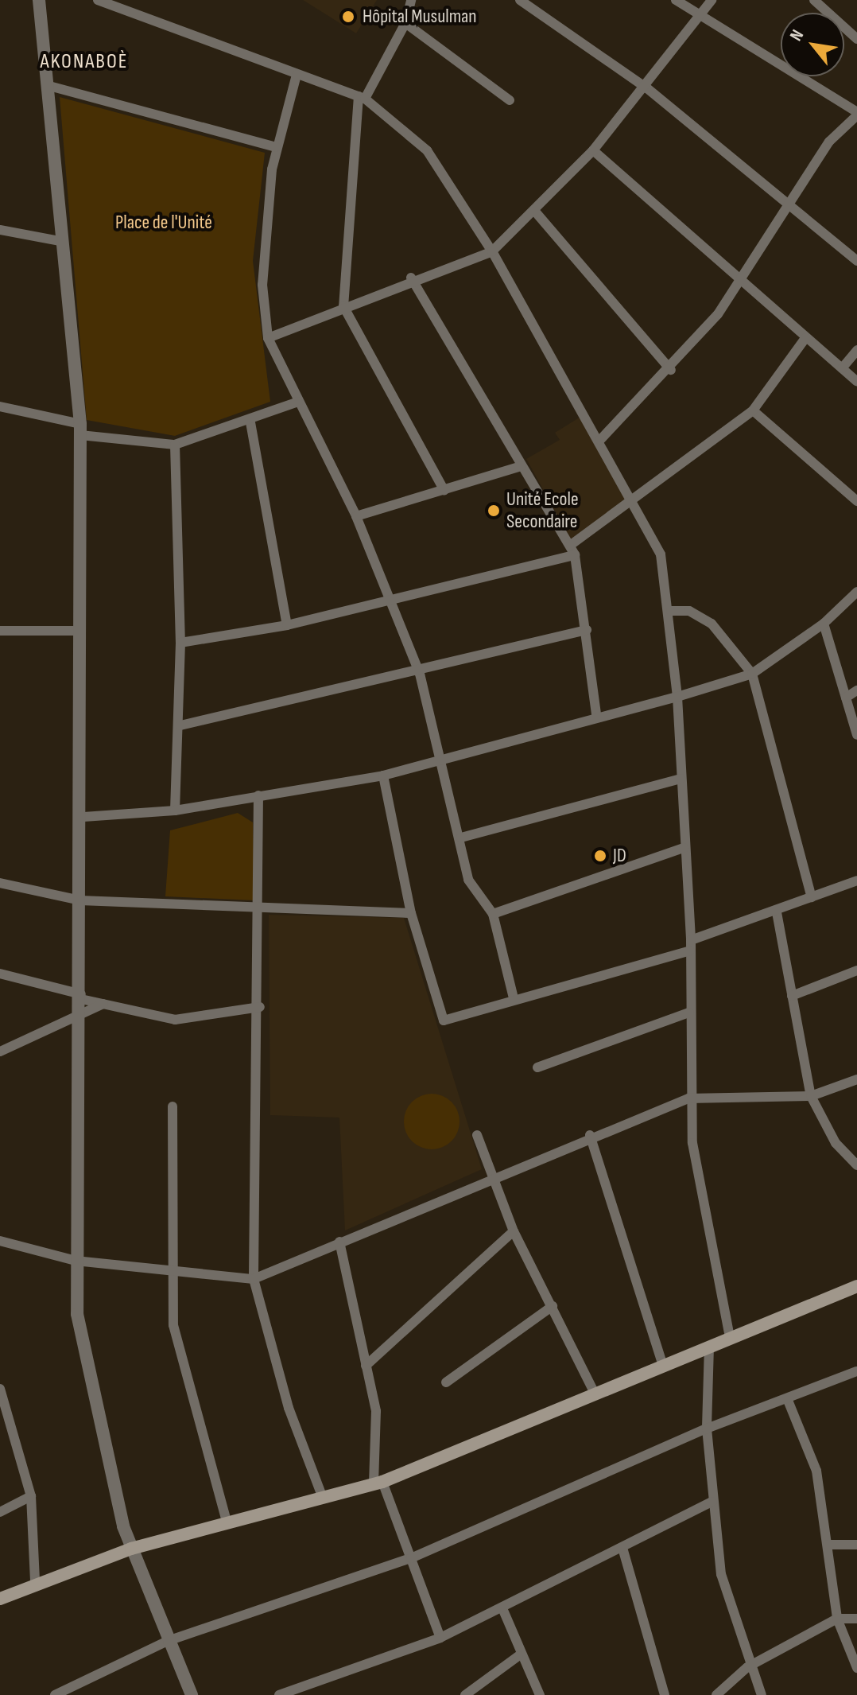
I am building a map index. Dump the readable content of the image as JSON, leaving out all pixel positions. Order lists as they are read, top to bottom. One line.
{"districts":["AKONABOÈ"],"parks":["Place de l'Unité"],"places":["Hôpital Musulman","Unité Ecole Secondaire","JD"],"north":"top left"}
